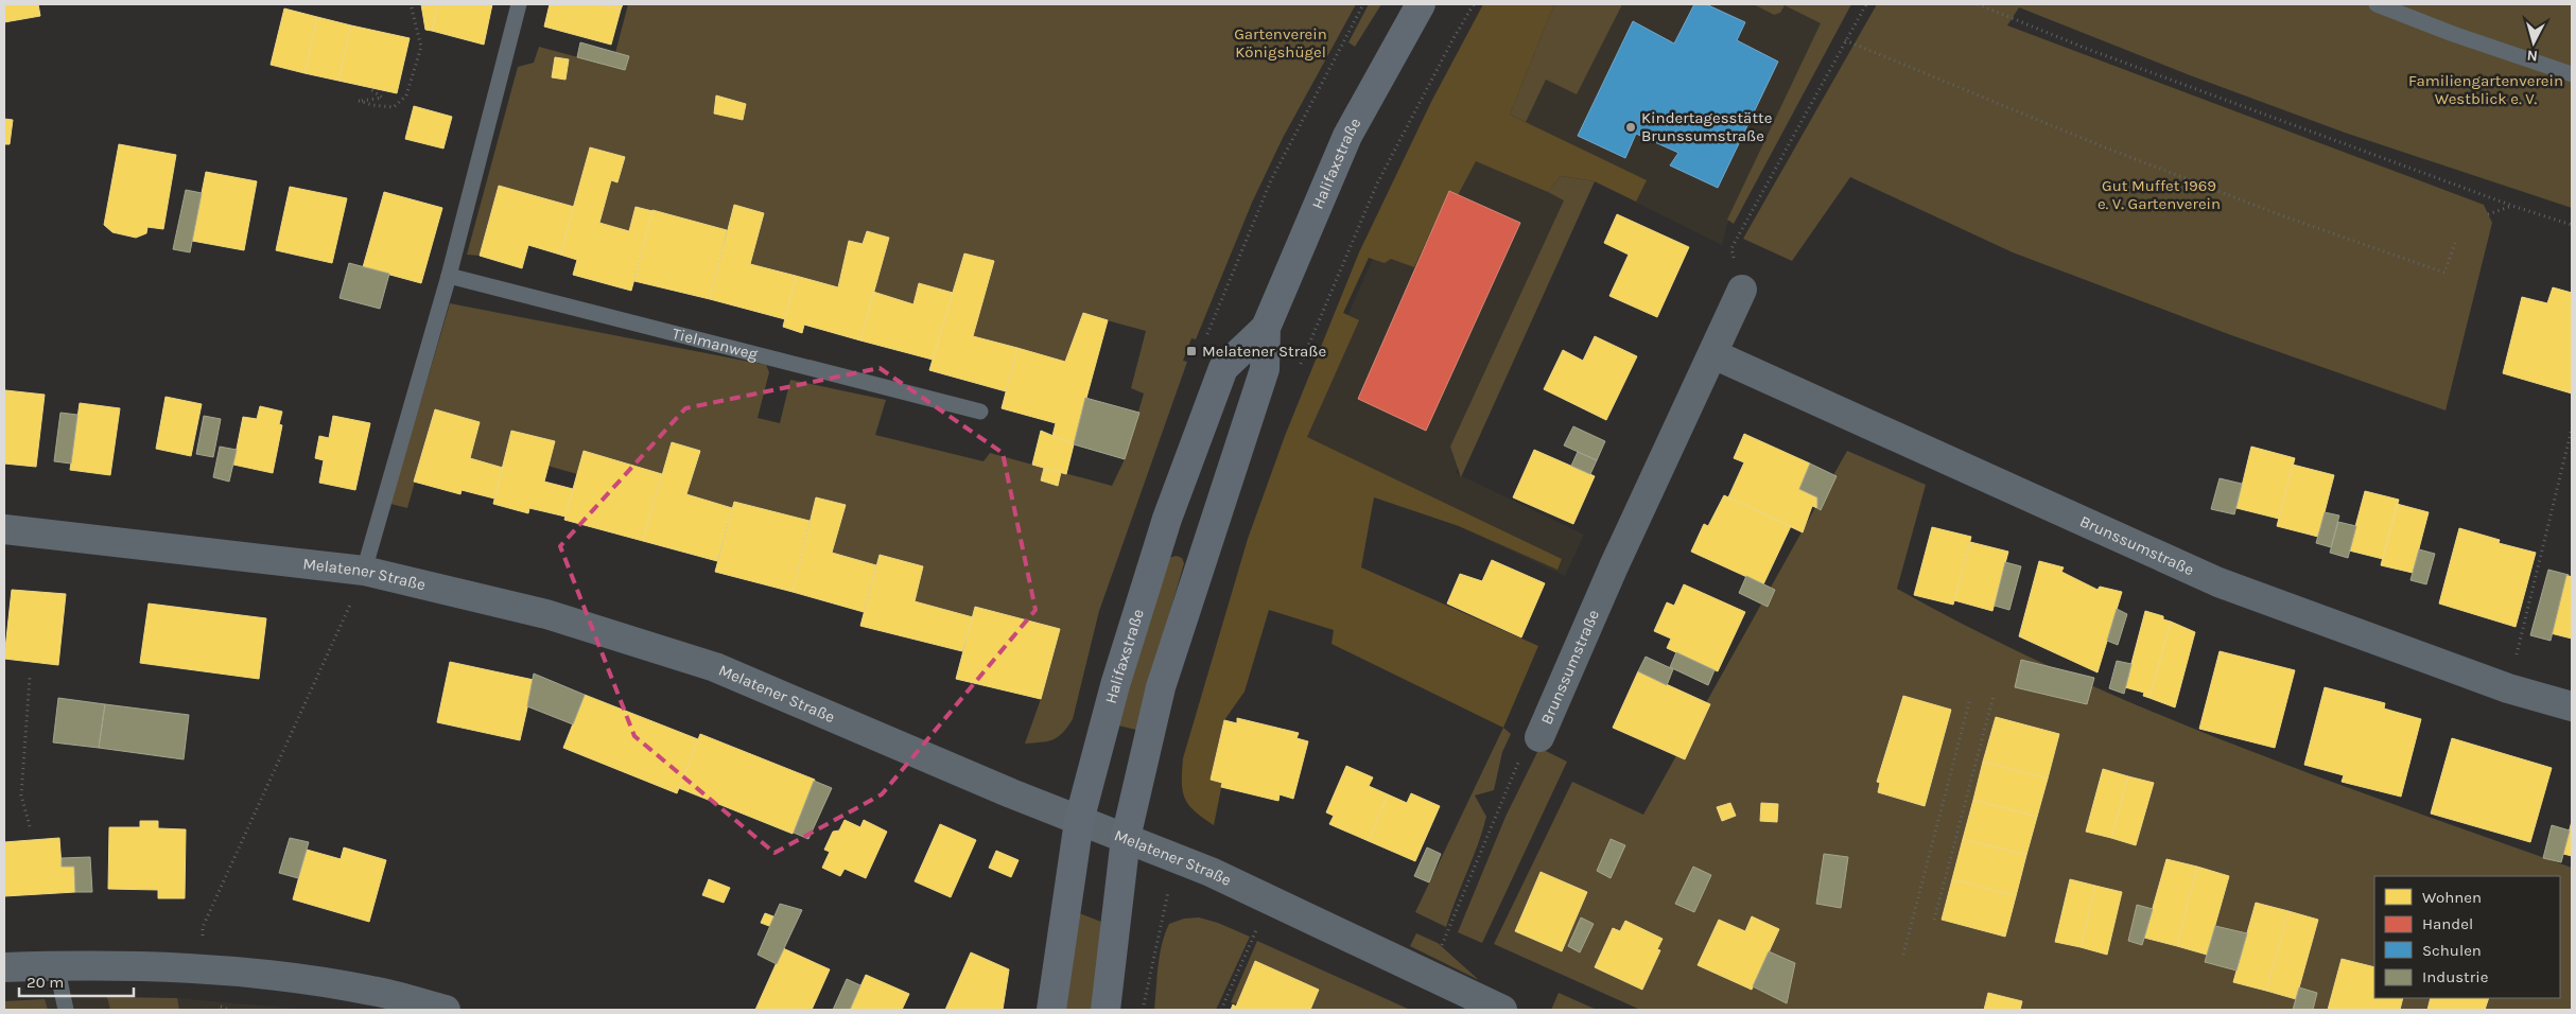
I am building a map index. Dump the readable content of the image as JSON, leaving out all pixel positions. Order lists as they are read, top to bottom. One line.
{"streets":{"main road":["Halifaxstraße"],"street":["Brunssumstraße","Melatener Straße"],"lane":["Tielmanweg"]},"crossings":[["Halifaxstraße","Melatener Straße"],["Brunssumstraße","Melatener Straße"]],"parks":["Gartenverein Königshügel","Familiengartenverein Westblick e. V.","Gut Muffet 1969 e. V. Gartenverein"],"places":{"other":["Kindertagesstätte Brunssumstraße"],"transit":["Melatener Straße"]},"legend":["Wohnen","Handel","Schulen","Industrie"],"scale_bar":"20 m","north":"bottom"}
